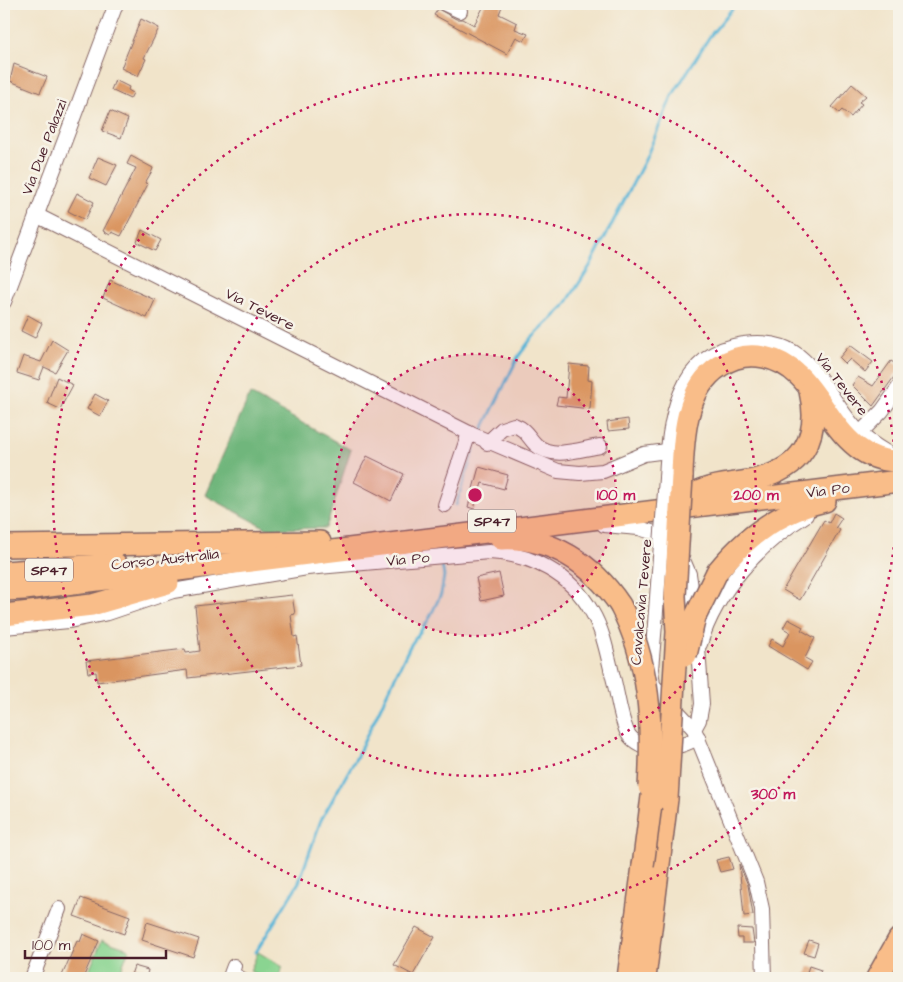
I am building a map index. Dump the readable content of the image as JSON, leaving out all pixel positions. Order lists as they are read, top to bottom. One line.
{"streets":{"highway":["Via Po","SP47","Corso Australia"],"street":["Via Due Palazzi","Via Tevere","Cavalcavia Tevere"]},"crossings":[["Via Due Palazzi","Via Tevere"],["Via Tevere","Cavalcavia Tevere"],["Via Po","SP47"],["Via Po","Corso Australia"],["Via Po","Cavalcavia Tevere"],["SP47","Corso Australia"]],"scale_bar":"100 m","rings":["100 m","200 m","300 m"]}
